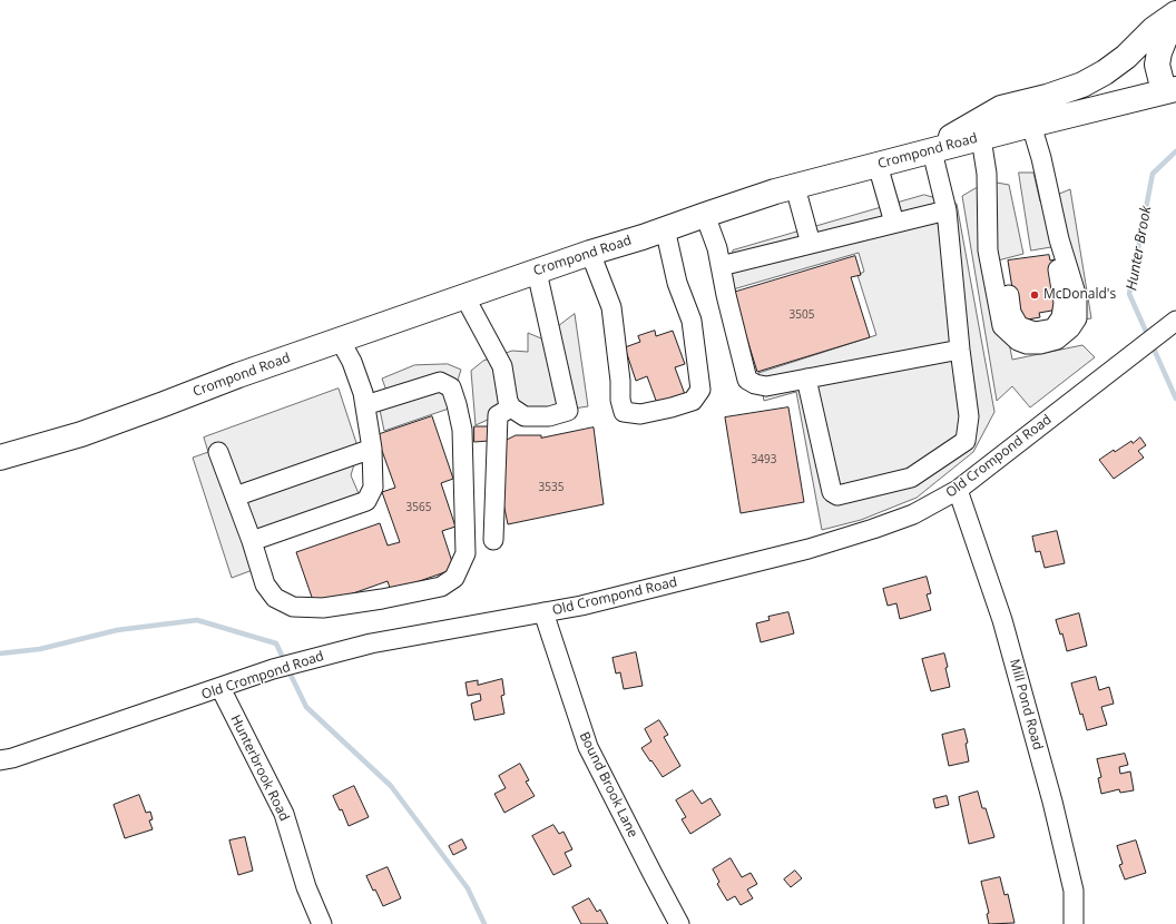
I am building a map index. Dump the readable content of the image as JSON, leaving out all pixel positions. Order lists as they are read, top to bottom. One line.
{"streets":{"highway":["Crompond Road"],"street":["Old Crompond Road","Mill Pond Road","Hunterbrook Road","Bound Brook Lane"]},"crossings":[["Old Crompond Road","Mill Pond Road"],["Old Crompond Road","Hunterbrook Road"],["Old Crompond Road","Bound Brook Lane"]],"water":["Hunter Brook"],"places":["McDonald's"],"house_numbers":["3505","3493","3535","3565"]}
